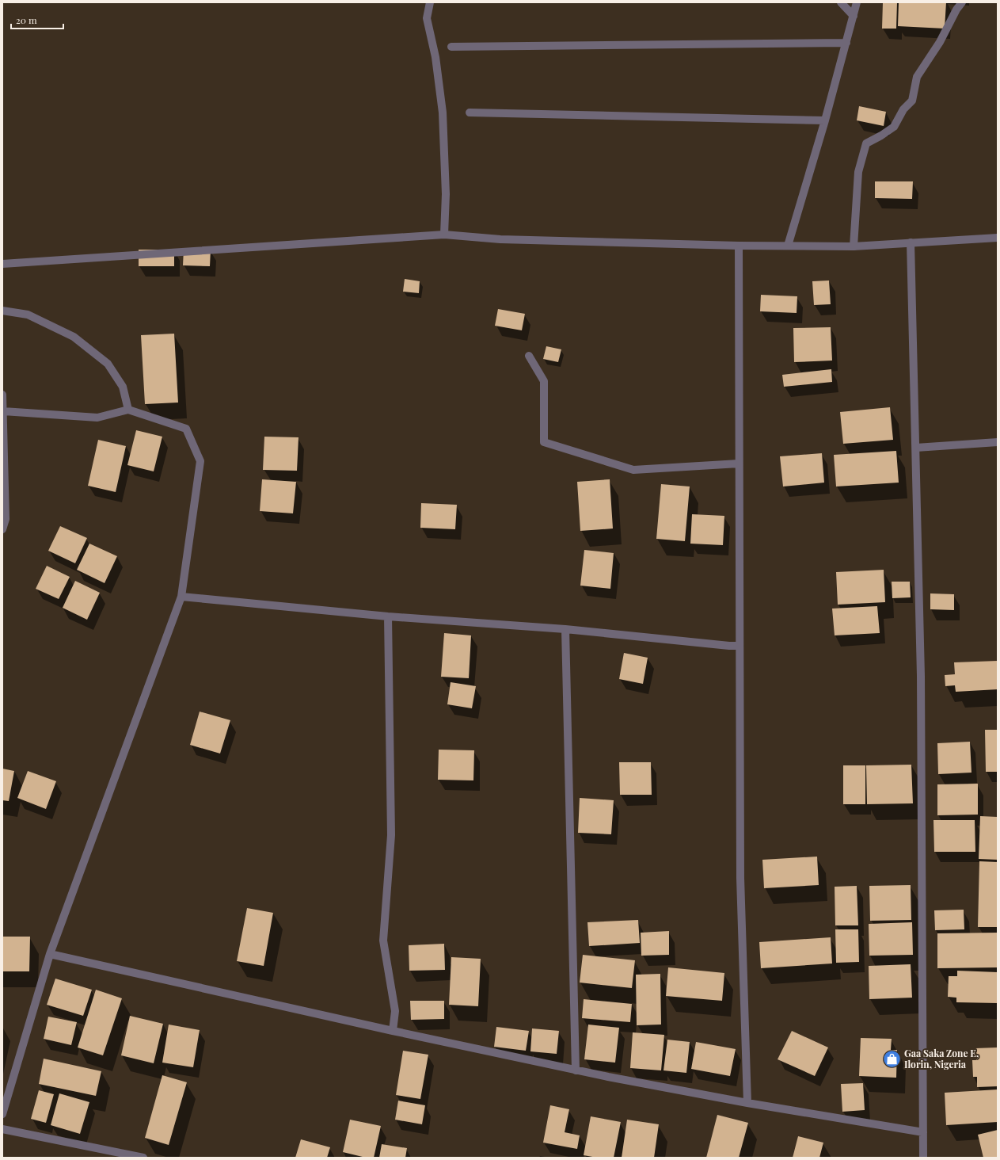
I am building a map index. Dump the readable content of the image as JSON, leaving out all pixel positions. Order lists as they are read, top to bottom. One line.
{"places":{"shop":["Gaa Saka Zone E, Ilorin, Nigeria"]},"scale_bar":"20 m"}
